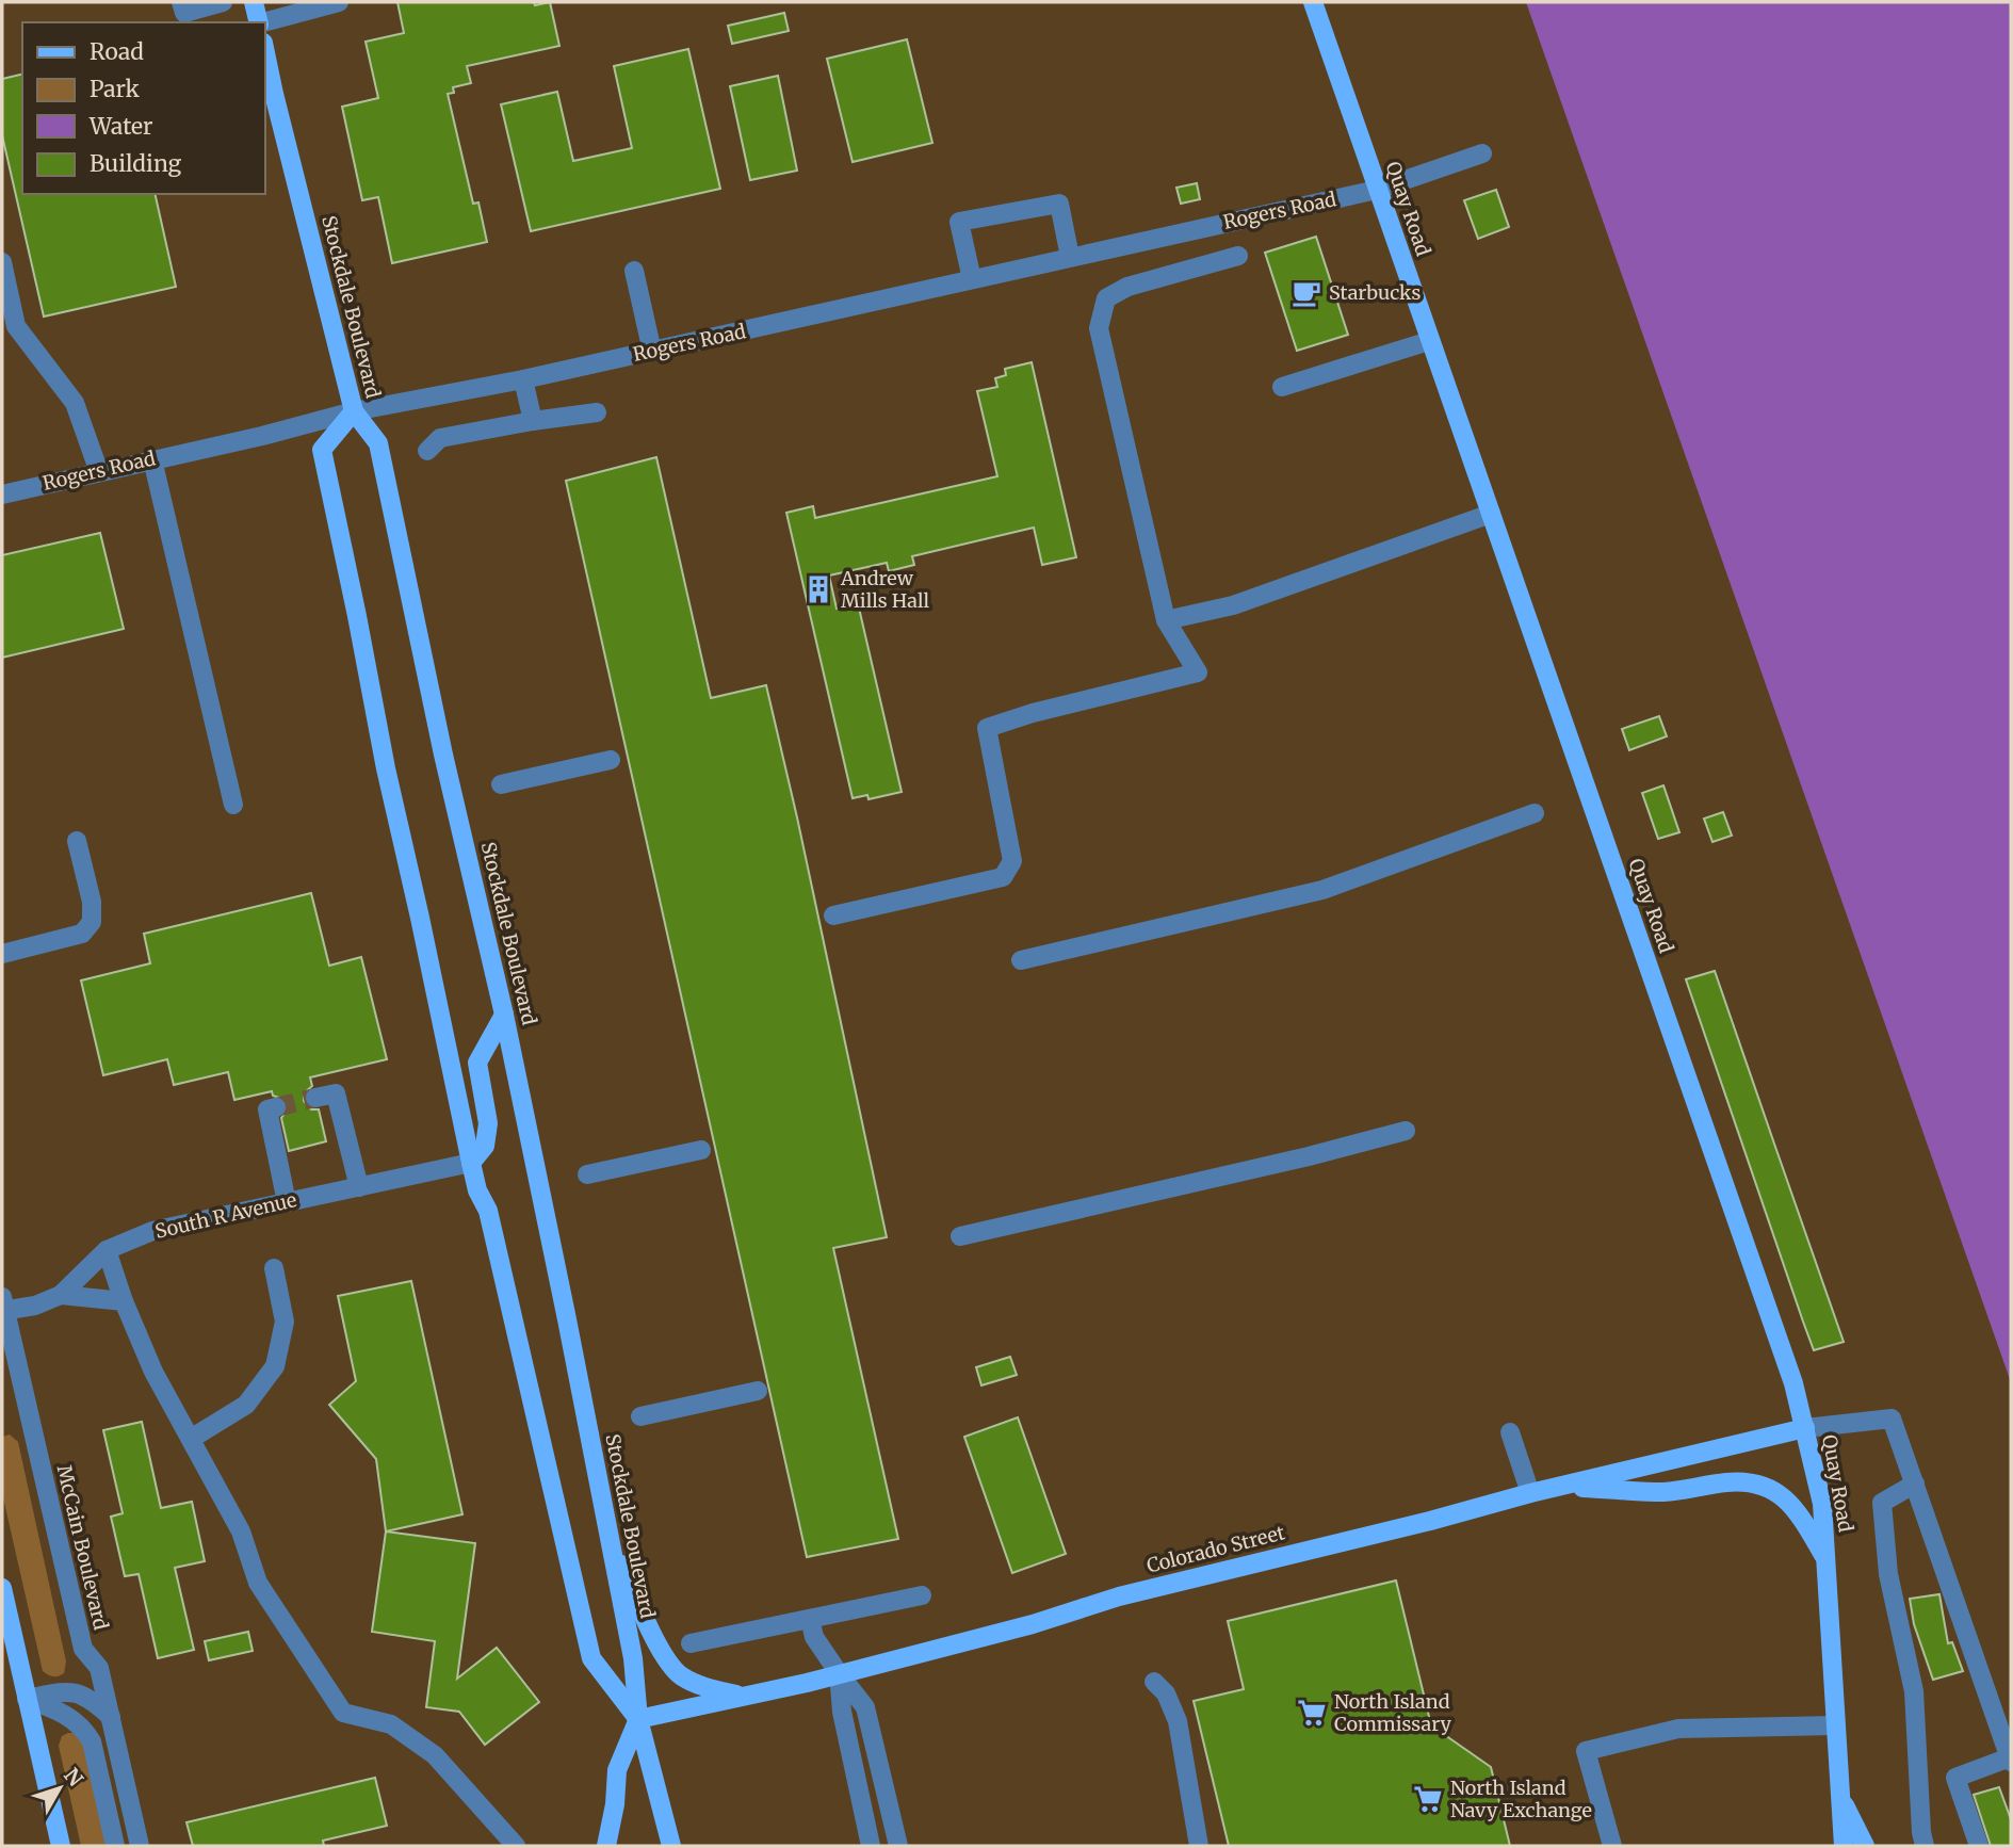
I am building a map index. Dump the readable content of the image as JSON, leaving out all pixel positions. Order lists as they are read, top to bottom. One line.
{"streets":{"main road":["Quay Road","Stockdale Boulevard","Colorado Street"],"street":["Rogers Road","South R Avenue","McCain Boulevard"]},"crossings":[["Quay Road","Rogers Road"],["Quay Road","Colorado Street"],["Rogers Road","Stockdale Boulevard"],["Stockdale Boulevard","Colorado Street"],["South R Avenue","McCain Boulevard"]],"places":{"cafe":["Starbucks"],"building":["Andrew Mills Hall"],"supermarket":["North Island Commissary","North Island Navy Exchange"]},"legend":["Road","Park","Water","Building"],"north":"top right"}
